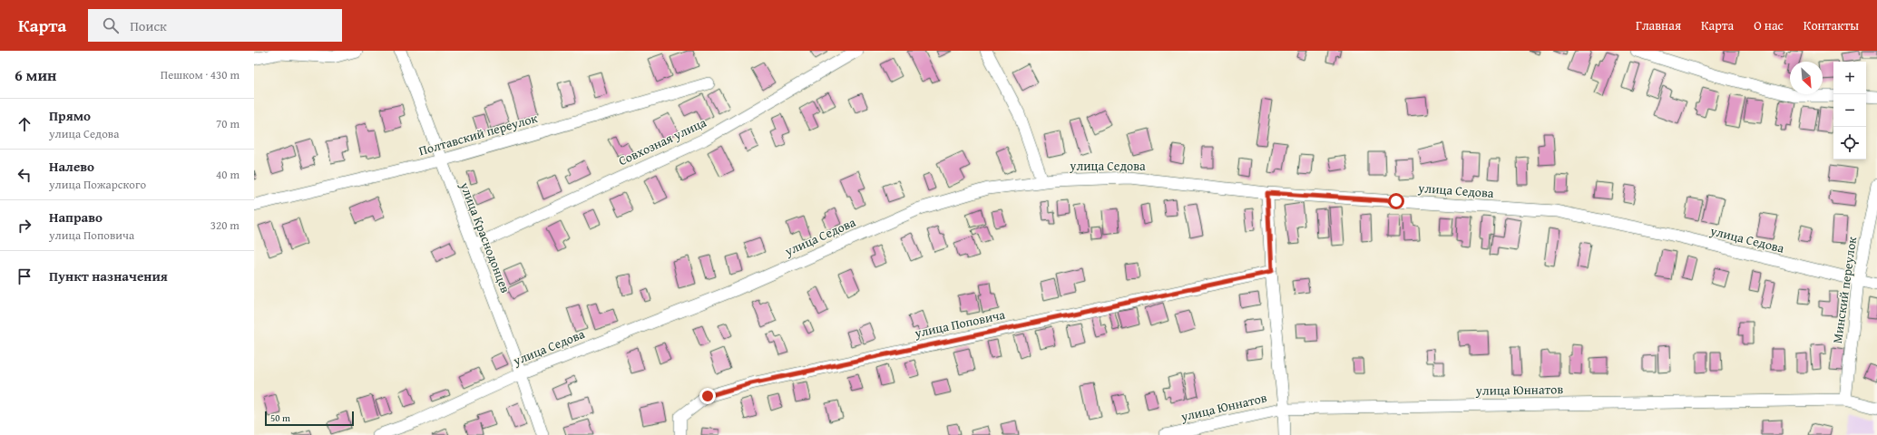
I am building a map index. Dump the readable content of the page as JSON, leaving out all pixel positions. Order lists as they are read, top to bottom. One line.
{"streets":{"street":["Полтавский переулок","Совхозная улица","улица Седова","улица Краснодонцев","Минский переулок","улица Поповича","улица Юннатов"]},"crossings":[["Полтавский переулок","улица Краснодонцев"],["Совхозная улица","улица Краснодонцев"],["улица Седова","улица Краснодонцев"],["улица Седова","Минский переулок"],["Минский переулок","улица Юннатов"]],"scale_bar":"50 m","north":"bottom right","page":{"header":"Карта","search":"Поиск","nav":["Главная","Карта","О нас","Контакты"],"heading":["6 мин","Пешком · 430 m"],"map_buttons":["+","−"],"list":[["Прямо","улица Седова","70 m"],["Налево","улица Пожарского","40 m"],["Направо","улица Поповича","320 m"],"Пункт назначения"],"scale":"50 m"}}
